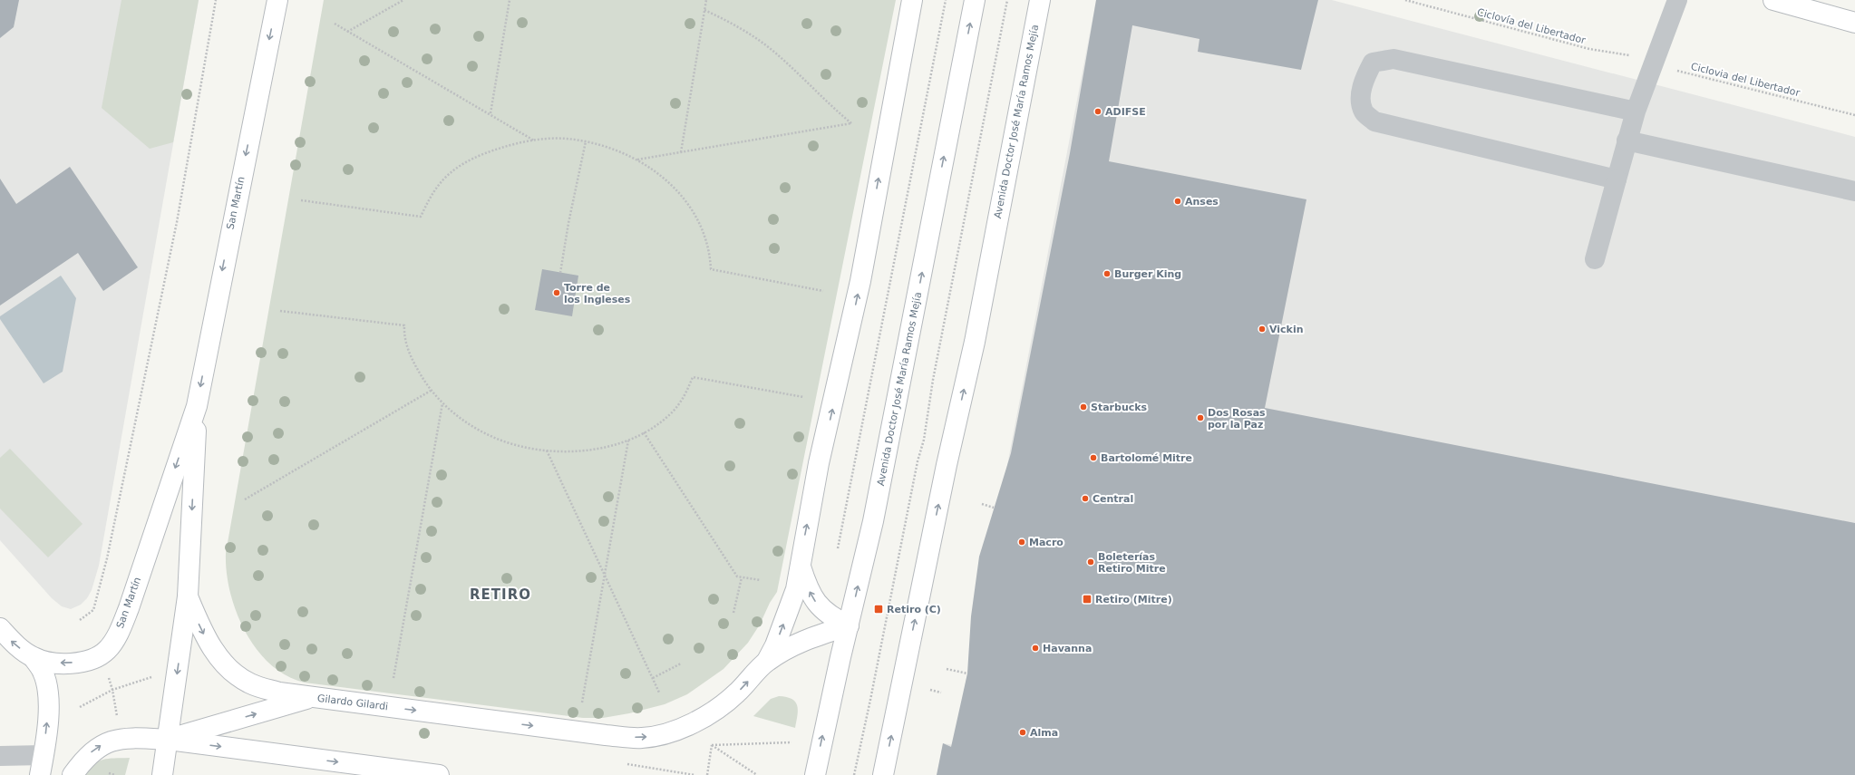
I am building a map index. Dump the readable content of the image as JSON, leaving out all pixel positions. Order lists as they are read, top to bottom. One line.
{"streets":{"main road":["Avenida Doctor José María Ramos Mejía","San Martín","Gilardo Gilardi"],"path":["Ciclovía del Libertador","Ciclovia del Libertador"]},"crossings":[["Ciclovía del Libertador","Ciclovia del Libertador"],["San Martín","Gilardo Gilardi"]],"one_way":["San Martín"],"districts":["RETIRO"],"places":{"other":["ADIFSE","Anses","Burger King","Torre de los Ingleses","Vickin","Starbucks","Dos Rosas por la Paz","Bartolomé Mitre","Central","Macro","Boleterías Retiro Mitre","Havanna","Alma"],"transit":["Retiro (Mitre)","Retiro (C)"]}}
